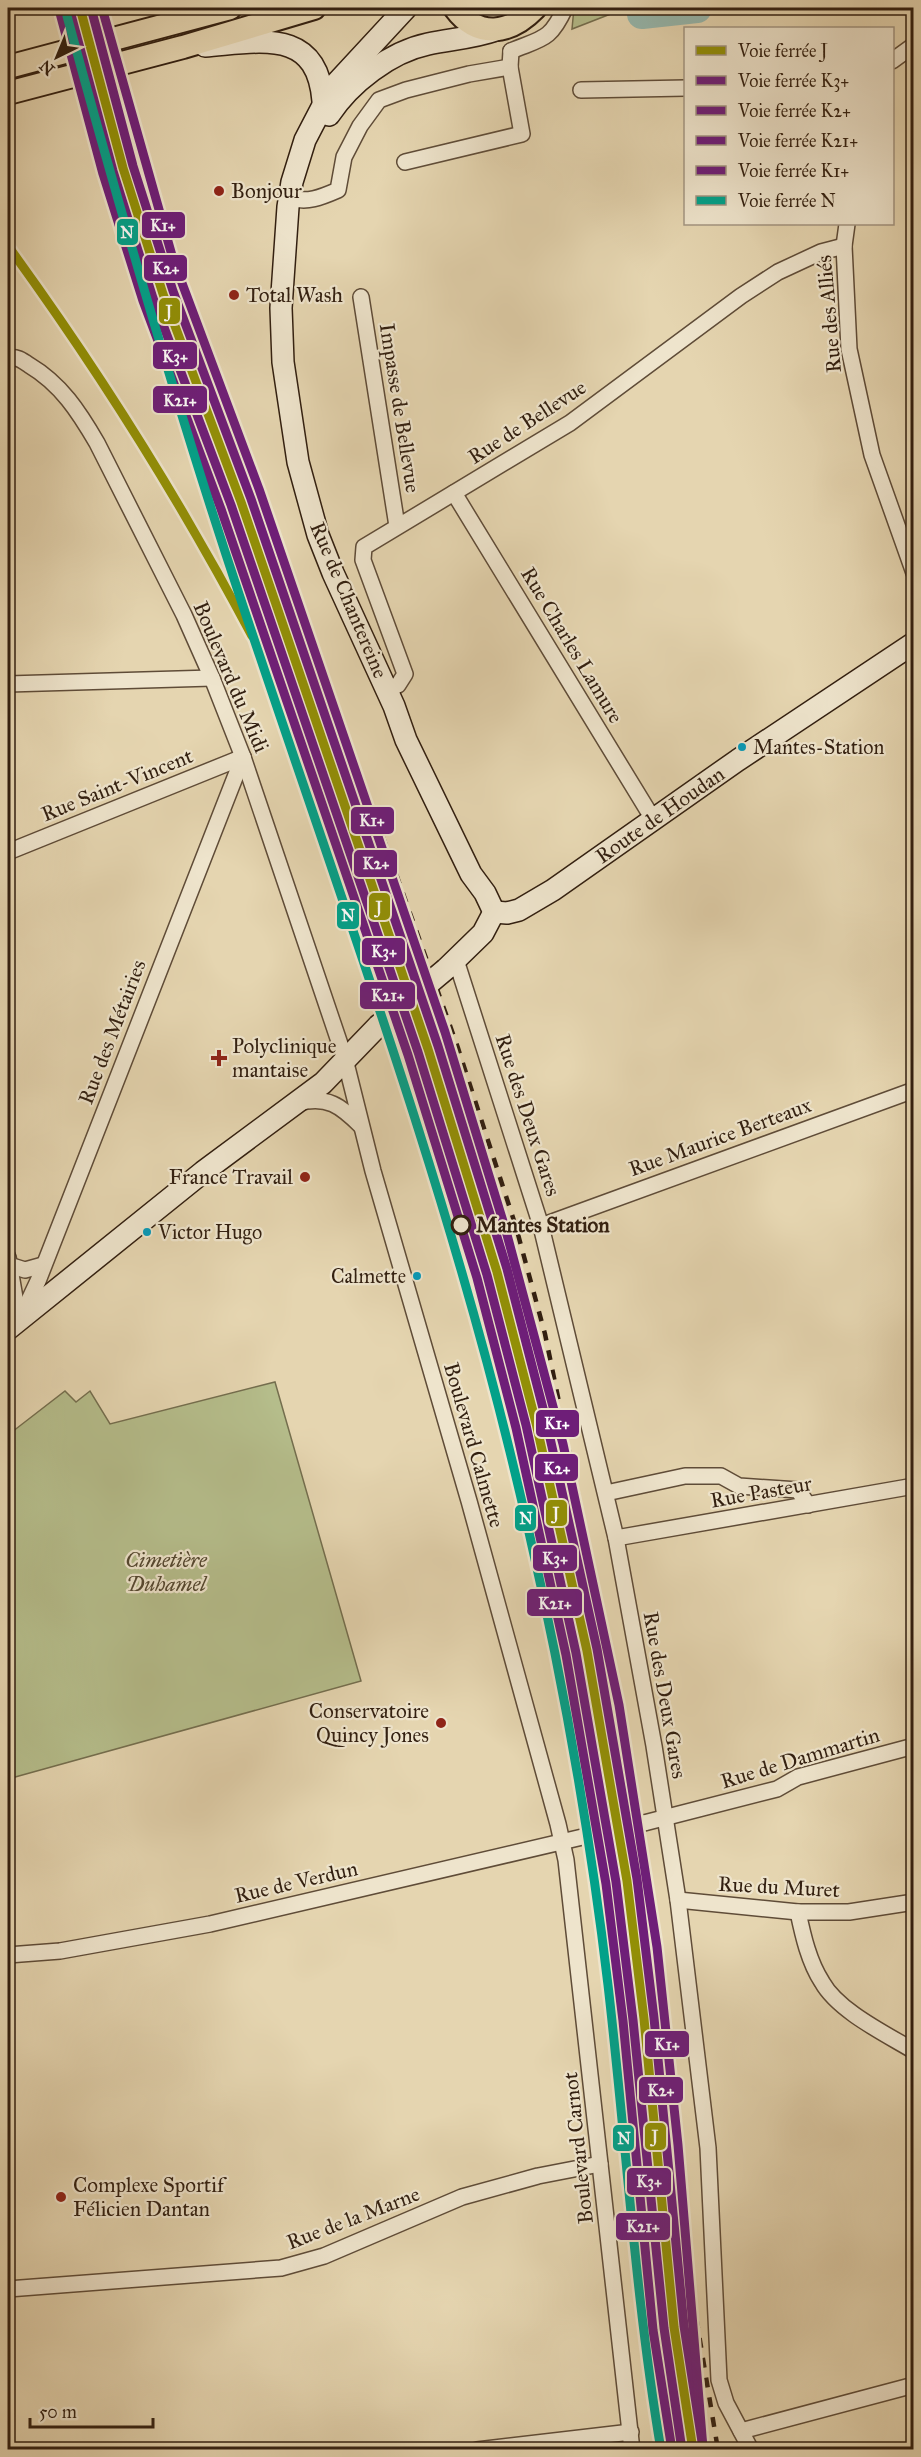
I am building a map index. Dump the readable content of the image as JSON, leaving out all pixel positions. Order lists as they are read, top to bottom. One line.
{"streets":{"main road":["Rue de Chantereine","Route de Houdan"],"street":["Rue des Alliés","Impasse de Bellevue","Rue de Bellevue","Rue Charles Lamure","Boulevard du Midi","Rue Saint-Vincent","Rue des Métairies","Rue des Deux Gares","Rue Maurice Berteaux","Boulevard Calmette","Rue Pasteur","Rue de Dammartin","Rue de Verdun","Rue du Muret","Boulevard Carnot","Rue de la Marne"]},"crossings":[["Rue des Alliés","Rue de Bellevue"],["Impasse de Bellevue","Rue de Bellevue"],["Rue de Bellevue","Rue de Chantereine"],["Rue de Bellevue","Rue Charles Lamure"],["Rue de Chantereine","Route de Houdan"],["Rue Charles Lamure","Route de Houdan"],["Boulevard du Midi","Rue Saint-Vincent"],["Boulevard du Midi","Rue des Métairies"],["Boulevard du Midi","Boulevard Calmette"],["Rue Saint-Vincent","Rue des Métairies"],["Rue des Deux Gares","Rue Maurice Berteaux"],["Rue des Deux Gares","Rue Pasteur"],["Rue des Deux Gares","Rue de Dammartin"],["Rue des Deux Gares","Rue du Muret"],["Boulevard Calmette","Rue de Verdun"],["Boulevard Calmette","Boulevard Carnot"],["Rue de Dammartin","Rue de Verdun"],["Rue de Verdun","Boulevard Carnot"],["Boulevard Carnot","Rue de la Marne"]],"parks":["Cimetière Duhamel"],"places":{"other":["Bonjour","Total Wash","Mantes-Station","France Travail","Mantes Station","Victor Hugo","Calmette","Conservatoire Quincy Jones","Complexe Sportif Félicien Dantan"],"health":["Polyclinique mantaise"]},"lines":["rail line J","rail line K2+","rail line K1+","rail line K3+","rail line K21+","rail line N"],"legend":["Voie ferrée J","Voie ferrée K3+","Voie ferrée K2+","Voie ferrée K21+","Voie ferrée K1+","Voie ferrée N"],"scale_bar":"50 m","north":"bottom left"}
